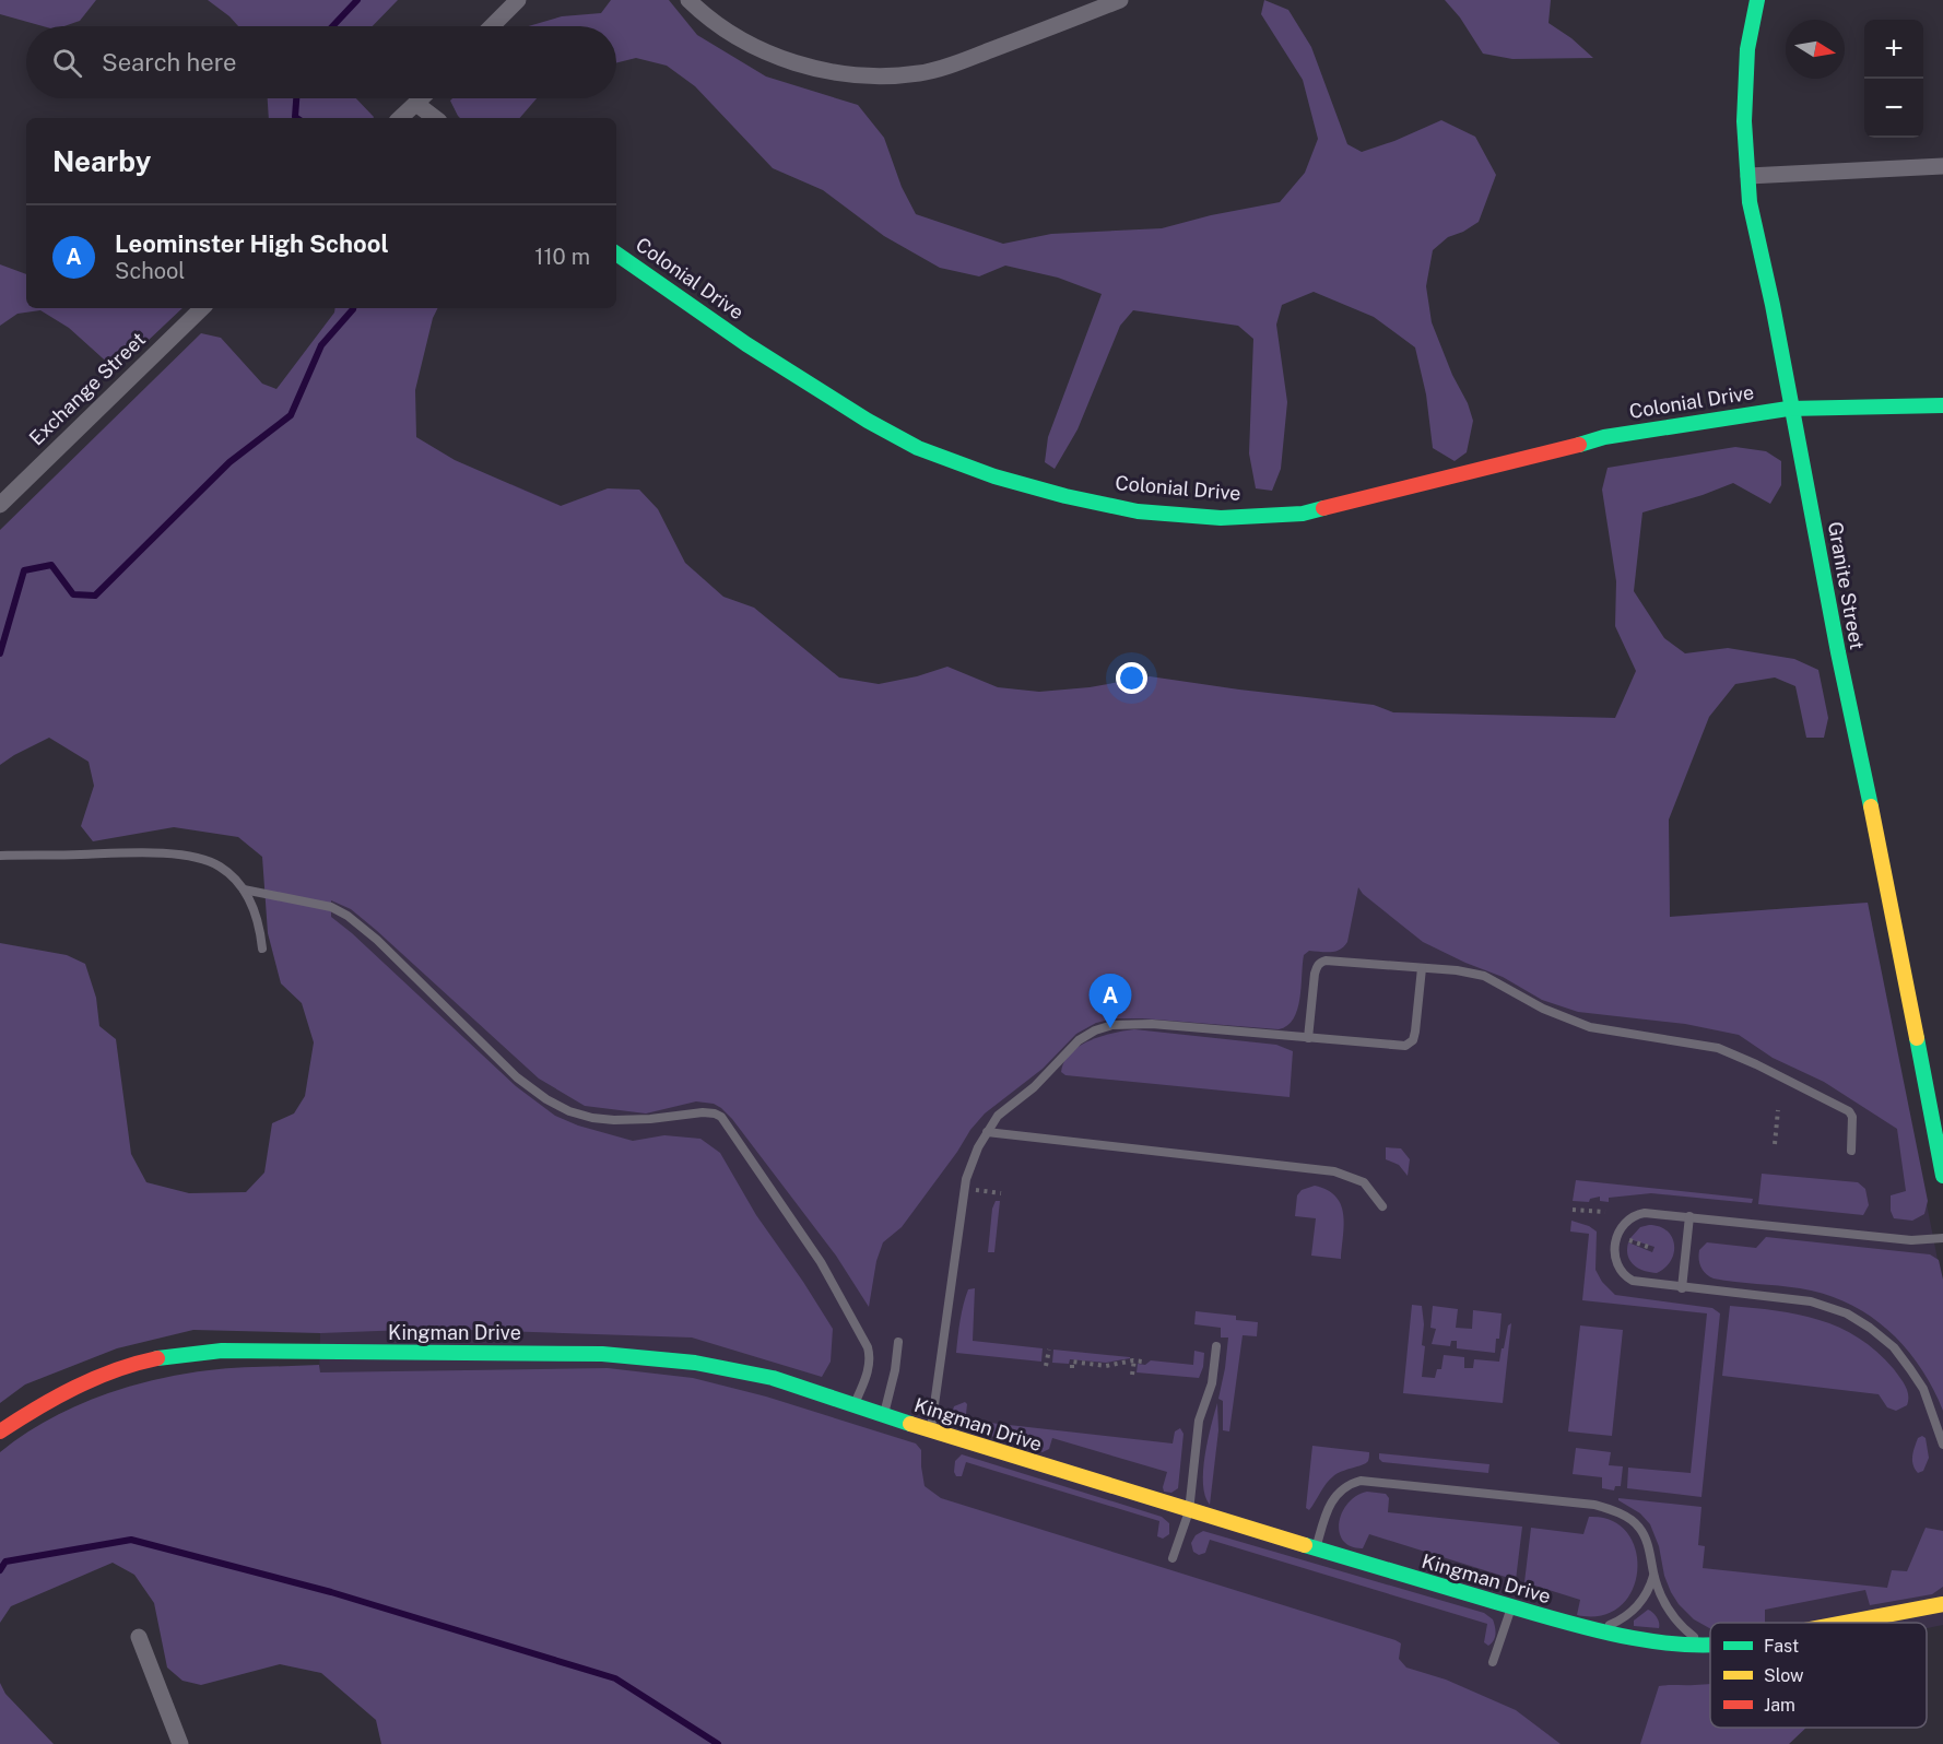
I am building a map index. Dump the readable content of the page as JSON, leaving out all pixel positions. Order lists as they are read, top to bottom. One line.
{"streets":{"street":["Colonial Drive","Exchange Street","Granite Street","Kingman Drive"]},"crossings":[["Colonial Drive","Granite Street"]],"legend":["Fast","Slow","Jam"],"north":"right","page":{"map_buttons":["+","−"],"search":"Search here","heading":"Nearby","list":[{"mark":"A","name":"Leominster High School","note":"School","value":"110 m"}],"pins":"A"}}
